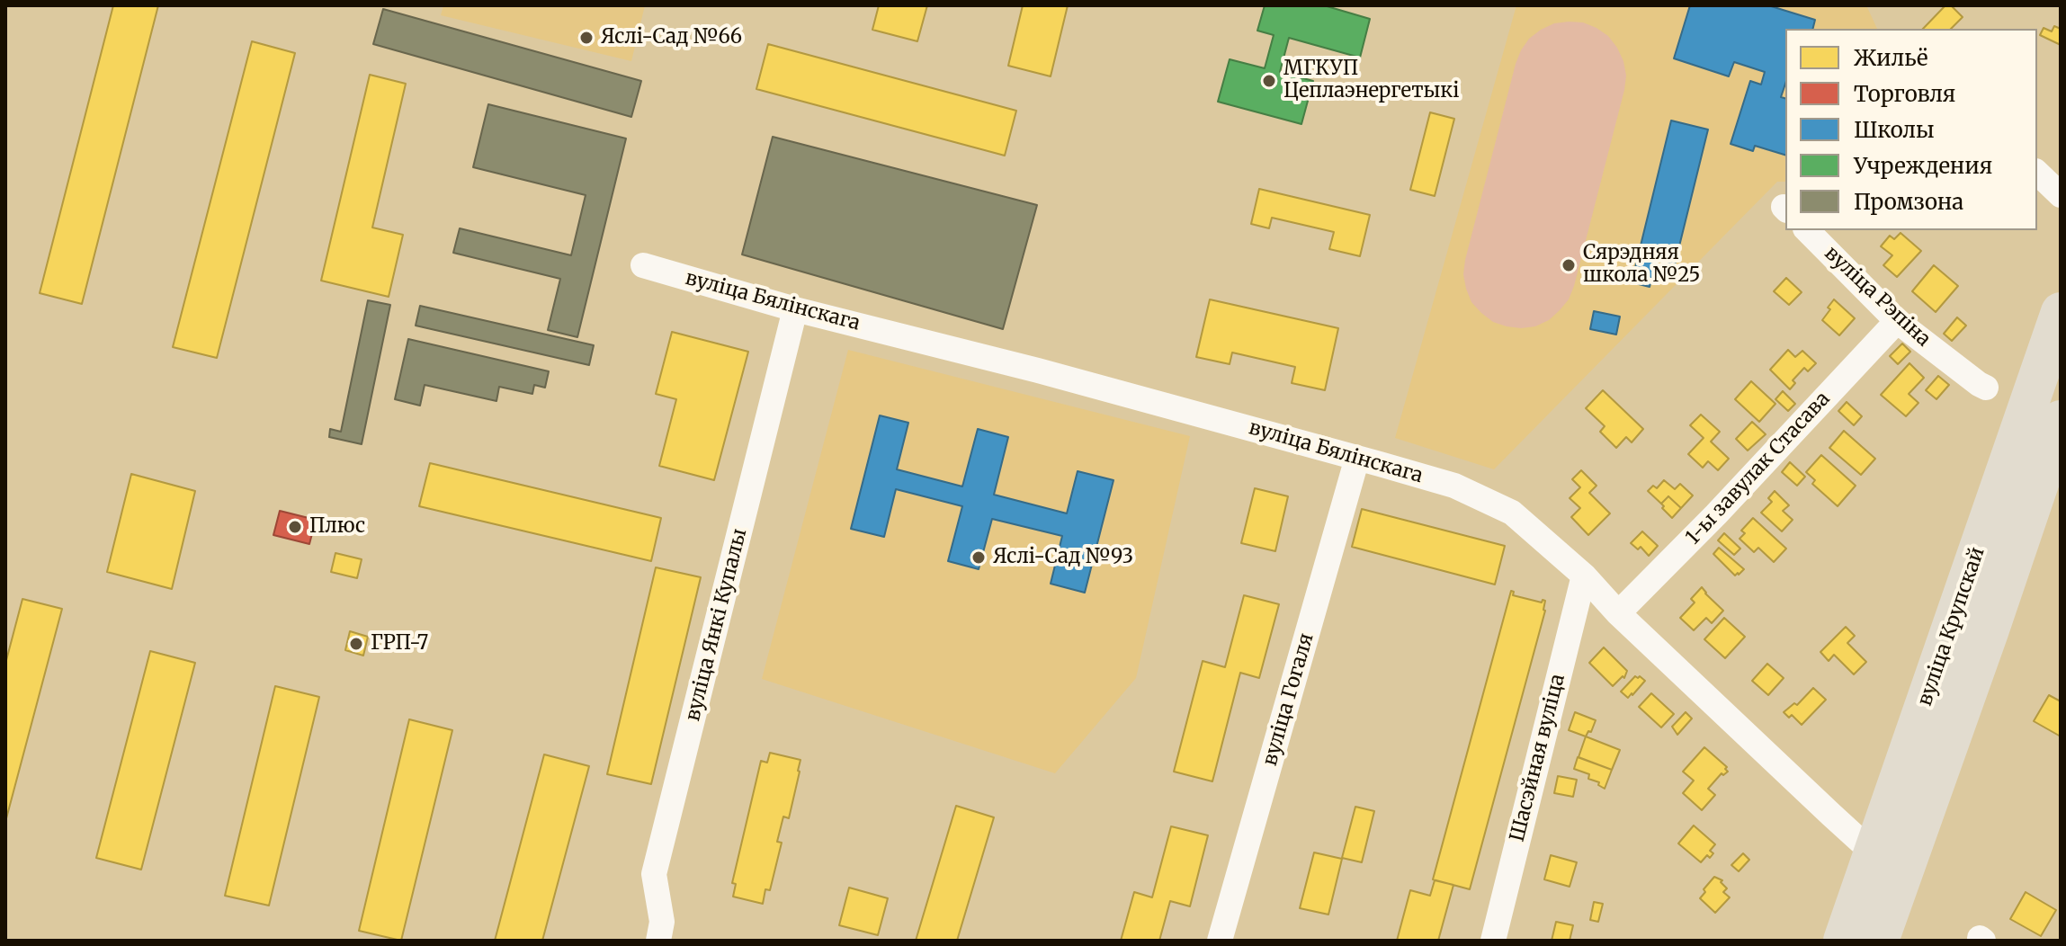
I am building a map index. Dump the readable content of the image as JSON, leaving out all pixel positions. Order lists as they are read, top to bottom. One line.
{"streets":{"main road":["вуліца Крупскай"],"street":["вуліца Рэпіна","вуліца Бялінскага","1-ы завулак Стасава","вуліца Янкі Купалы","вуліца Гогаля","Шасэйная вуліца"]},"crossings":[["вуліца Рэпіна","1-ы завулак Стасава"],["вуліца Бялінскага","1-ы завулак Стасава"],["вуліца Бялінскага","вуліца Янкі Купалы"],["вуліца Бялінскага","вуліца Крупскай"],["вуліца Бялінскага","вуліца Гогаля"],["вуліца Бялінскага","Шасэйная вуліца"]],"places":["Яслі-Сад №66","МГКУП Цеплаэнергетыкі","Сярэдняя школа №25","Плюс","Яслі-Сад №93","ГРП-7"],"legend":["Жильё","Торговля","Школы","Учреждения","Промзона"]}
